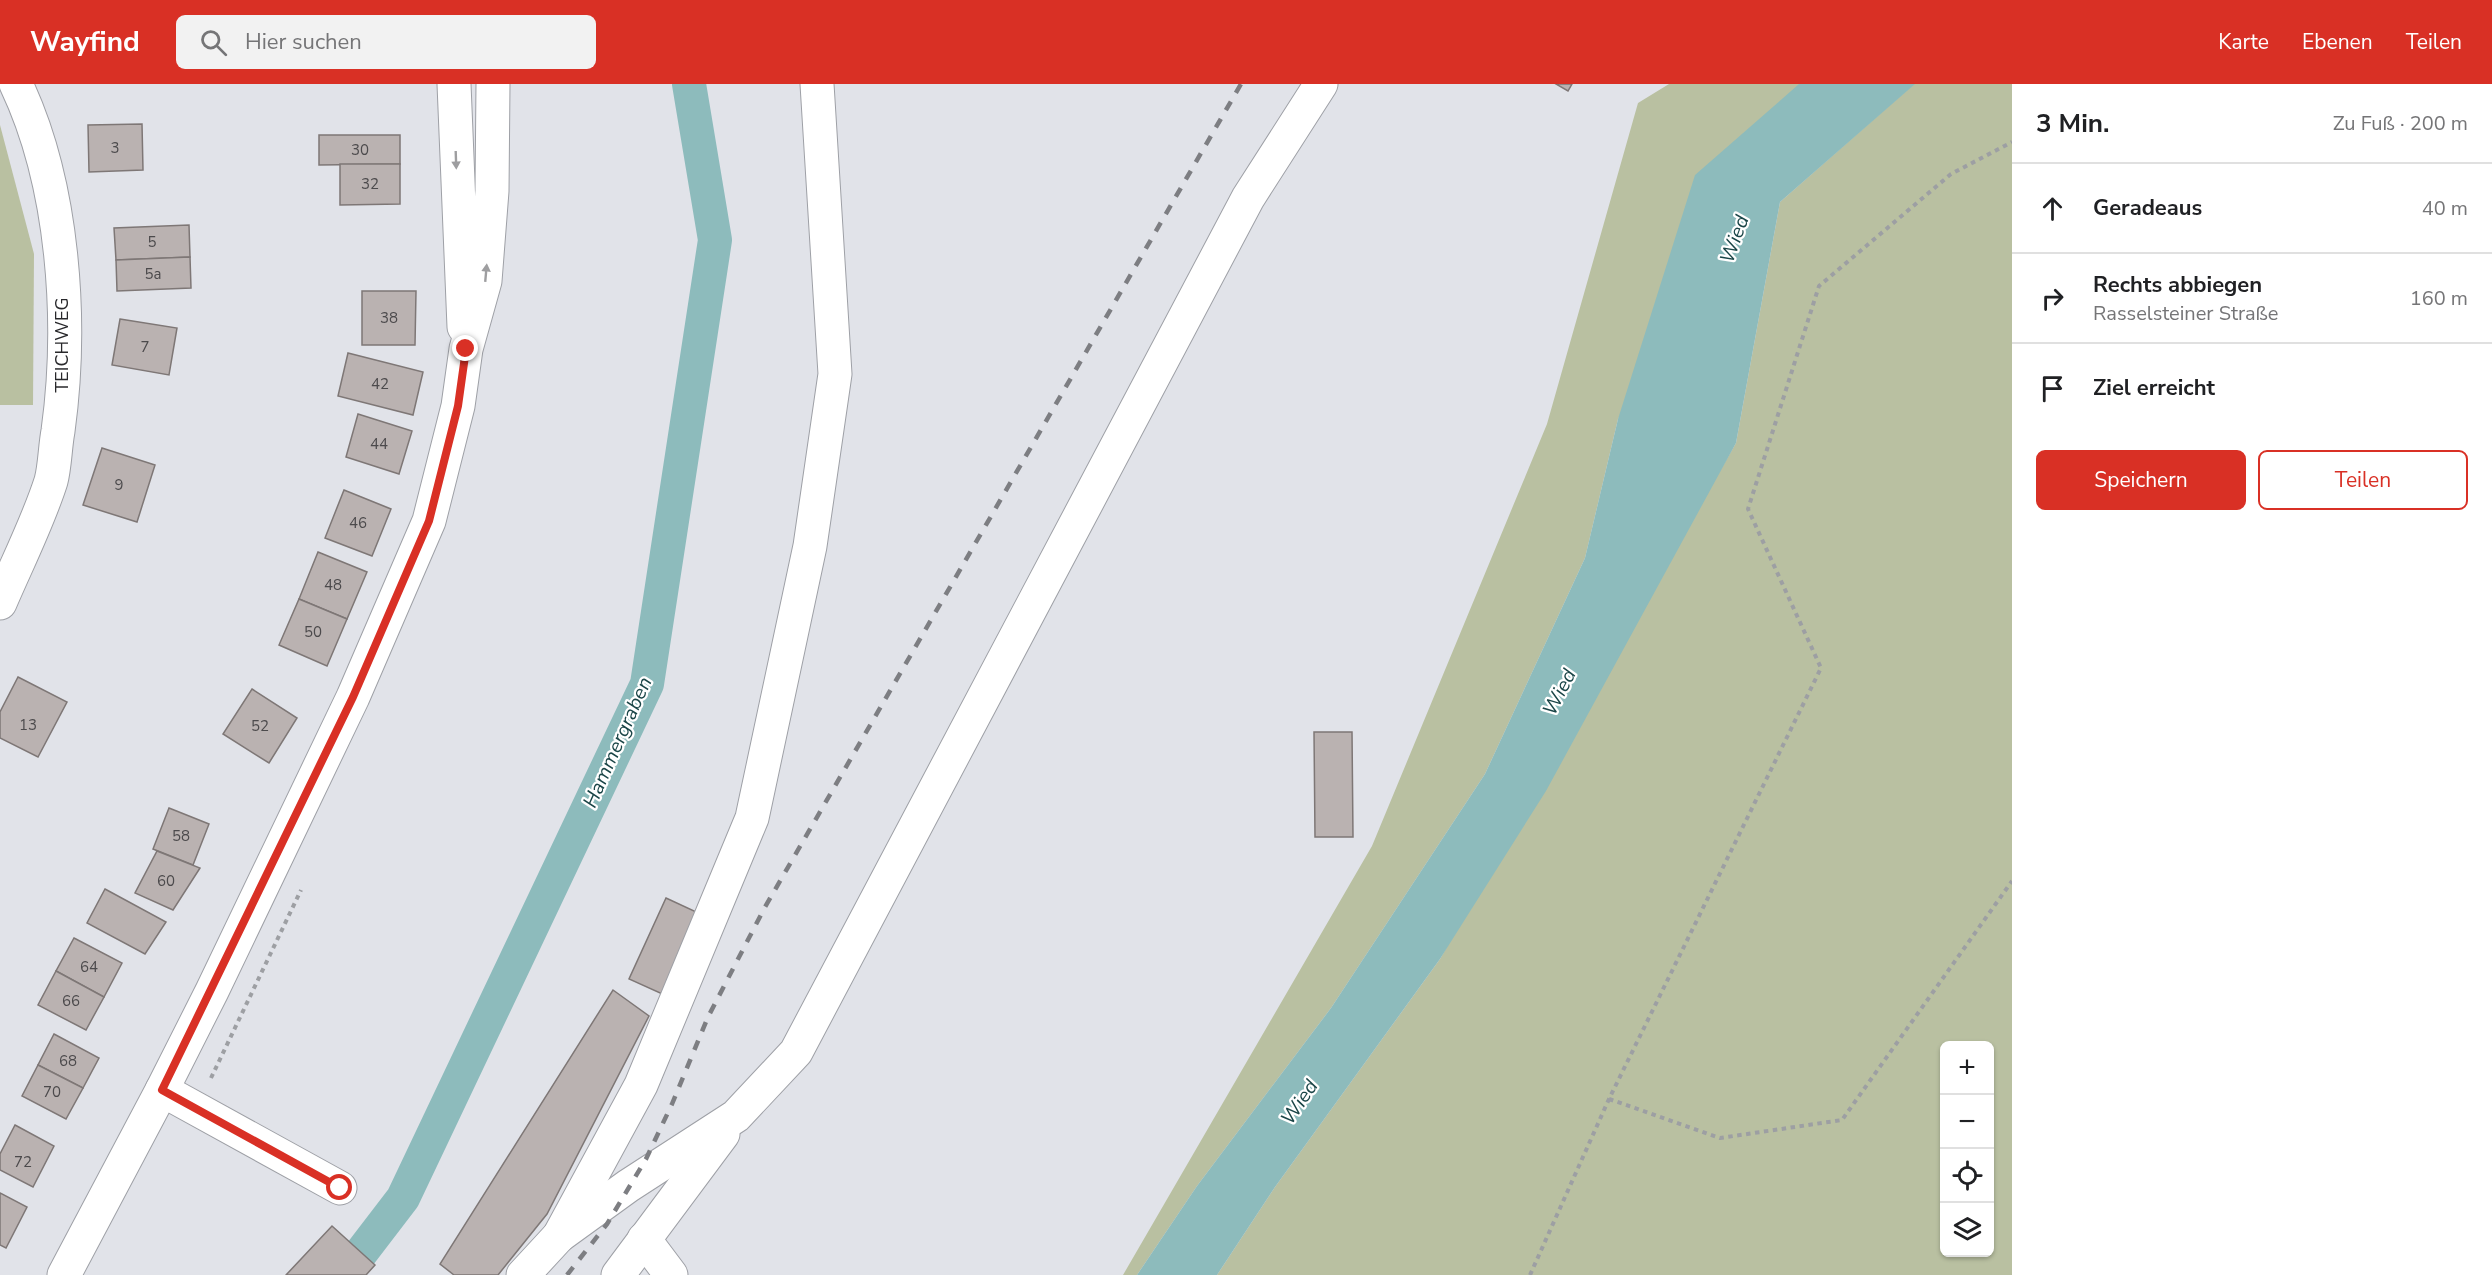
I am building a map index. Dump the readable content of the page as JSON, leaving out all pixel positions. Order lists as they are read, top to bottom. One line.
{"streets":{"main road":["TEICHWEG"]},"water":["Wied","Hammergraben"],"house_numbers":["3","30","32","5","5a","38","7","42","44","9","46","48","50","13","52","58","60","64","66","68","70","72"],"page":{"header":"Wayfind","search":"Hier suchen","nav":["Karte","Ebenen","Teilen"],"heading":["3 Min.","Zu Fuß · 200 m"],"list":[["Geradeaus","40 m"],["Rechts abbiegen","Rasselsteiner Straße","160 m"],"Ziel erreicht"],"buttons":["Speichern","Teilen"],"map_buttons":["+","−"]}}
